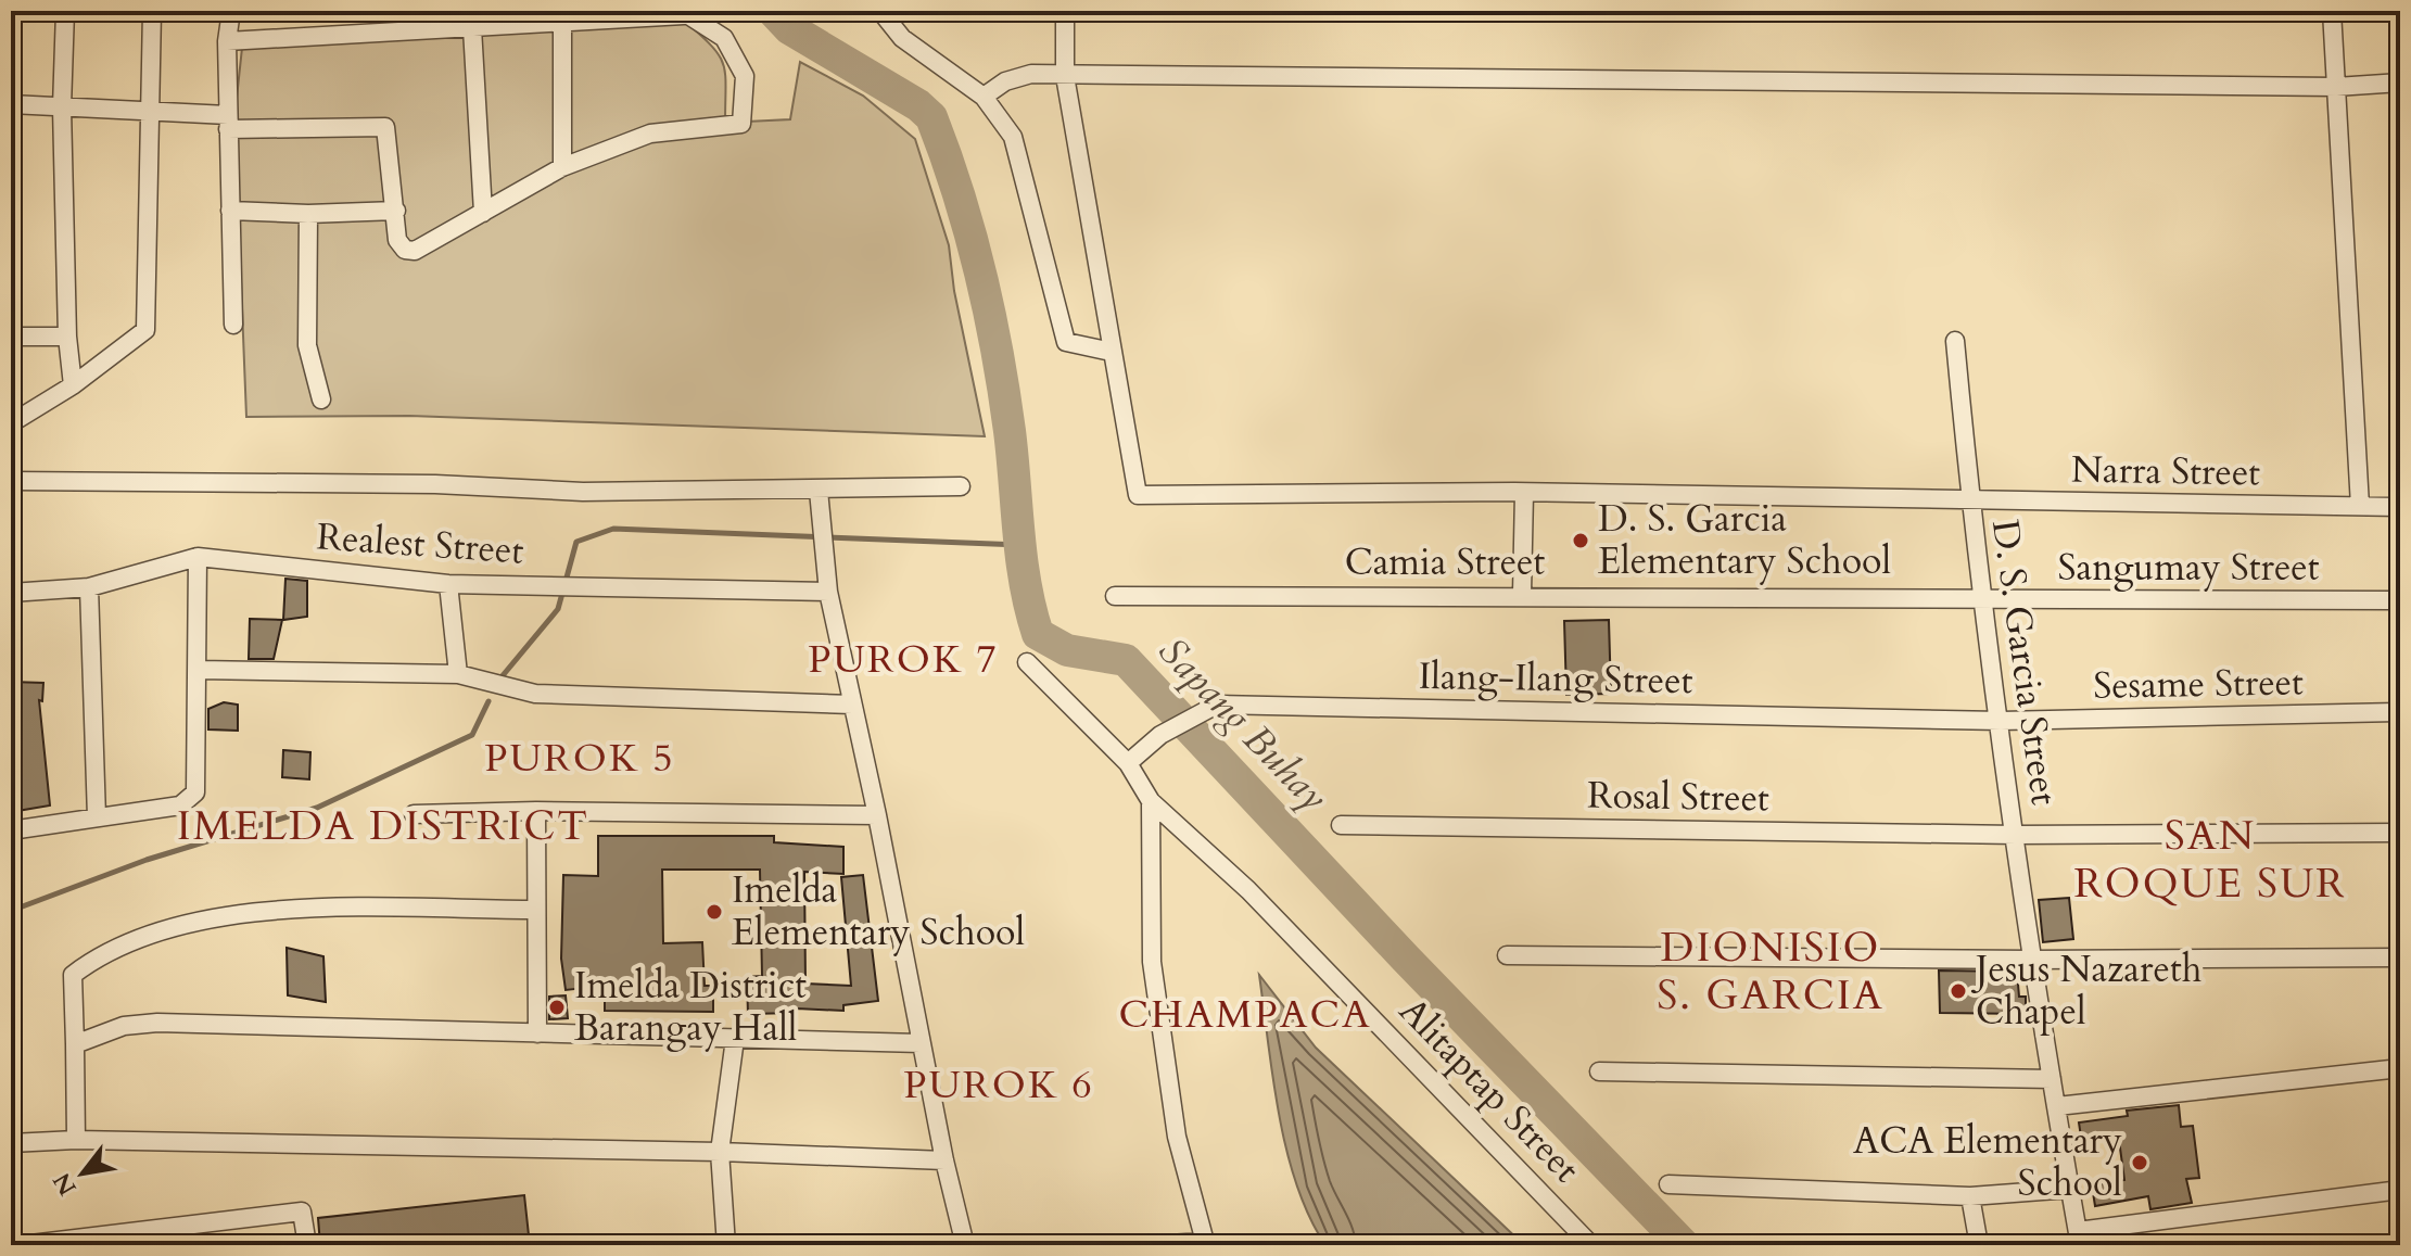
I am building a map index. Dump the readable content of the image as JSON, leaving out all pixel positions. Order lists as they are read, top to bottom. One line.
{"streets":{"street":["Narra Street","Realest Street","Camia Street","Sangumay Street","D. S. Garcia Street","Ilang-Ilang Street","Sesame Street","Rosal Street","Alitaptap Street"]},"crossings":[["Narra Street","D. S. Garcia Street"],["Camia Street","Sangumay Street"],["Camia Street","D. S. Garcia Street"],["Sangumay Street","D. S. Garcia Street"],["D. S. Garcia Street","Ilang-Ilang Street"],["D. S. Garcia Street","Sesame Street"],["D. S. Garcia Street","Rosal Street"],["Ilang-Ilang Street","Sesame Street"],["Ilang-Ilang Street","Alitaptap Street"]],"districts":["PUROK 7","PUROK 5","IMELDA DISTRICT","SAN ROQUE SUR","DIONISIO S. GARCIA","CHAMPACA","PUROK 6"],"water":["Sapang Buhay"],"places":["D. S. Garcia Elementary School","Imelda Elementary School","Jesus Nazareth Chapel","Imelda District Barangay Hall","ACA Elementary School"],"north":"bottom left"}
